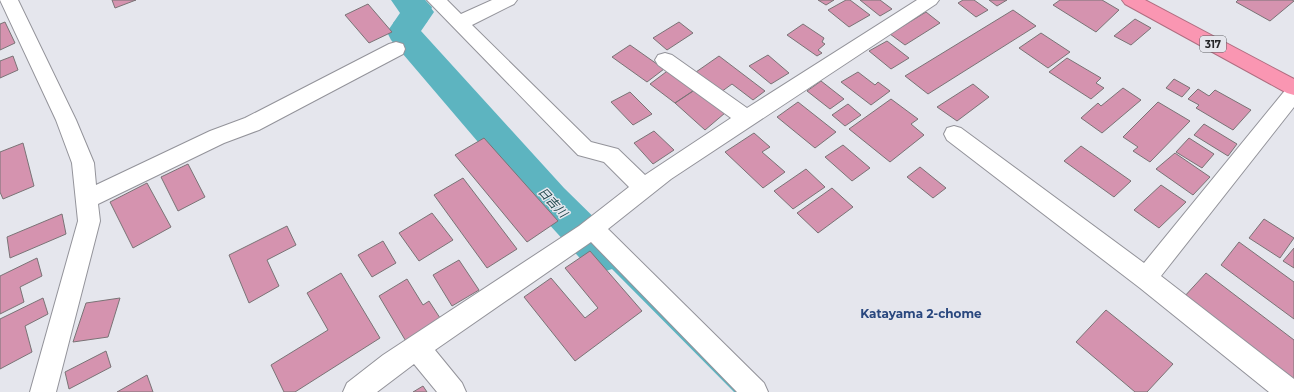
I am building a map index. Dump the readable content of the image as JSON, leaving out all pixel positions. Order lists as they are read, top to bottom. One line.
{"streets":{"highway":["317"]},"districts":["Katayama 2-chome"],"water":["日吉川"]}
